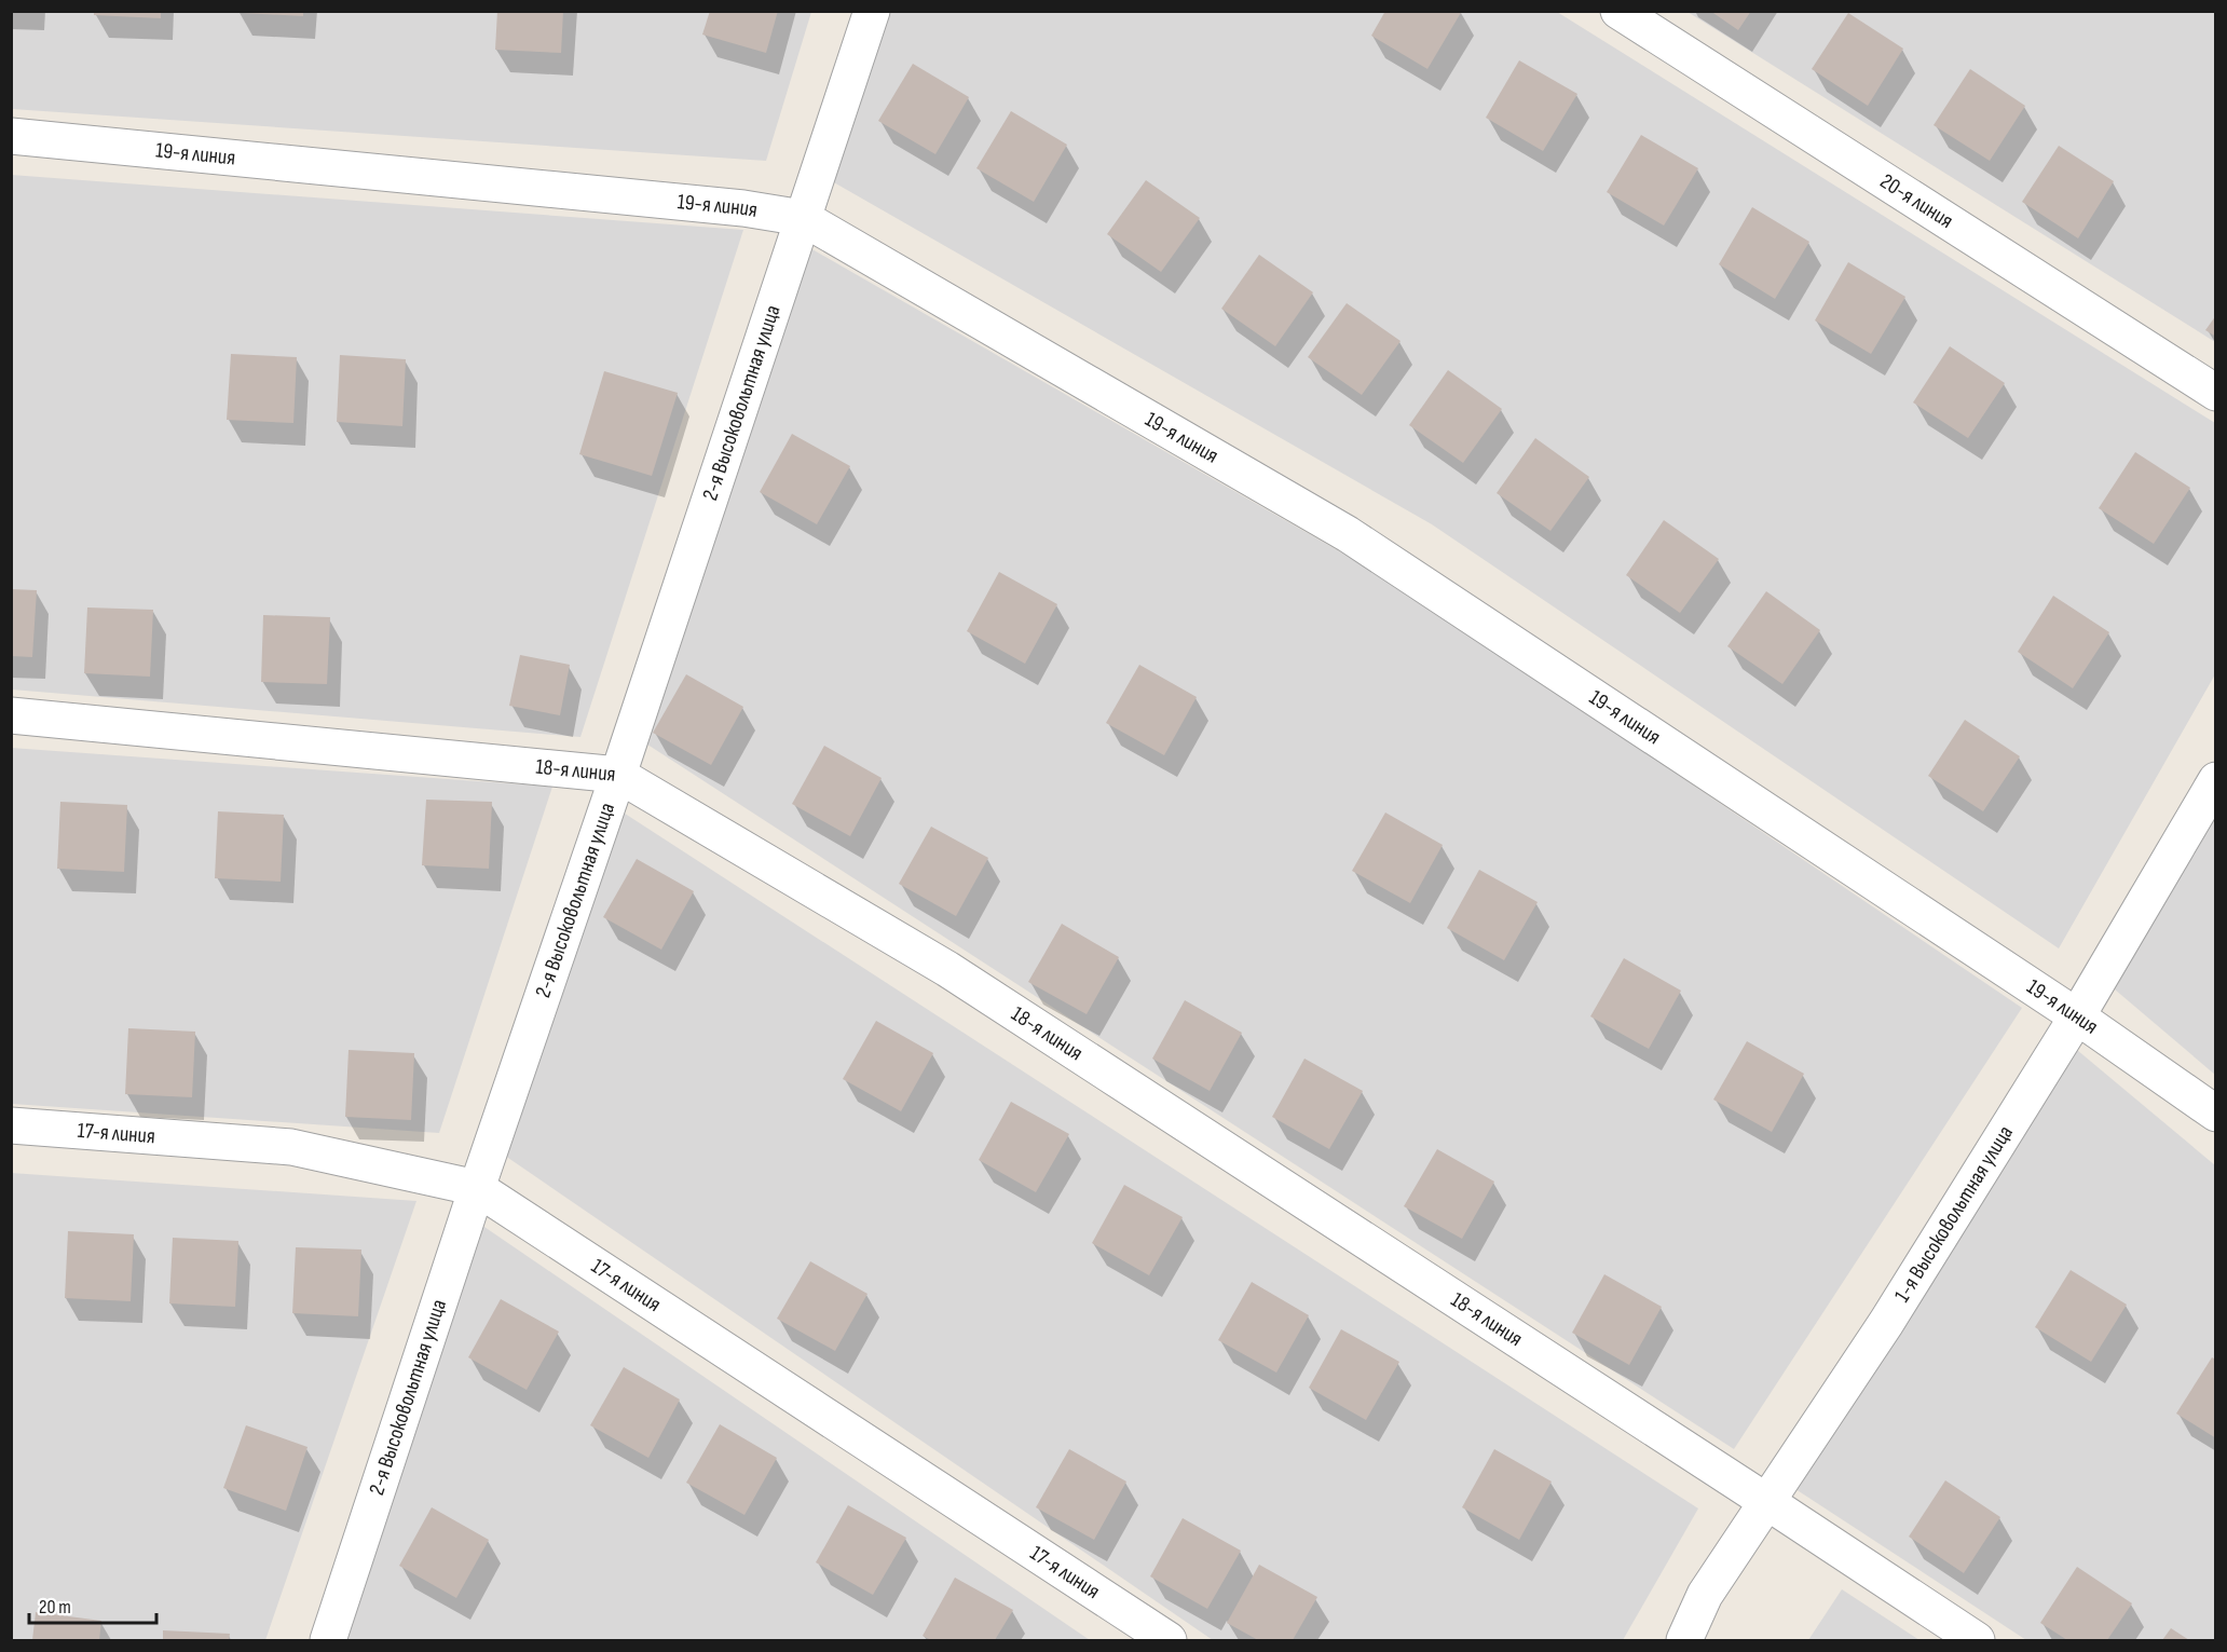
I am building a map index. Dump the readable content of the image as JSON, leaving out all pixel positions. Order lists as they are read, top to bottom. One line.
{"streets":{"street":["19-я линия","20-я линия","2-я Высоковольтная улица","18-я линия","17-я линия","1-я Высоковольтная улица"]},"crossings":[["19-я линия","2-я Высоковольтная улица"],["19-я линия","1-я Высоковольтная улица"],["2-я Высоковольтная улица","18-я линия"],["2-я Высоковольтная улица","17-я линия"],["18-я линия","1-я Высоковольтная улица"]],"scale_bar":"20 m"}
